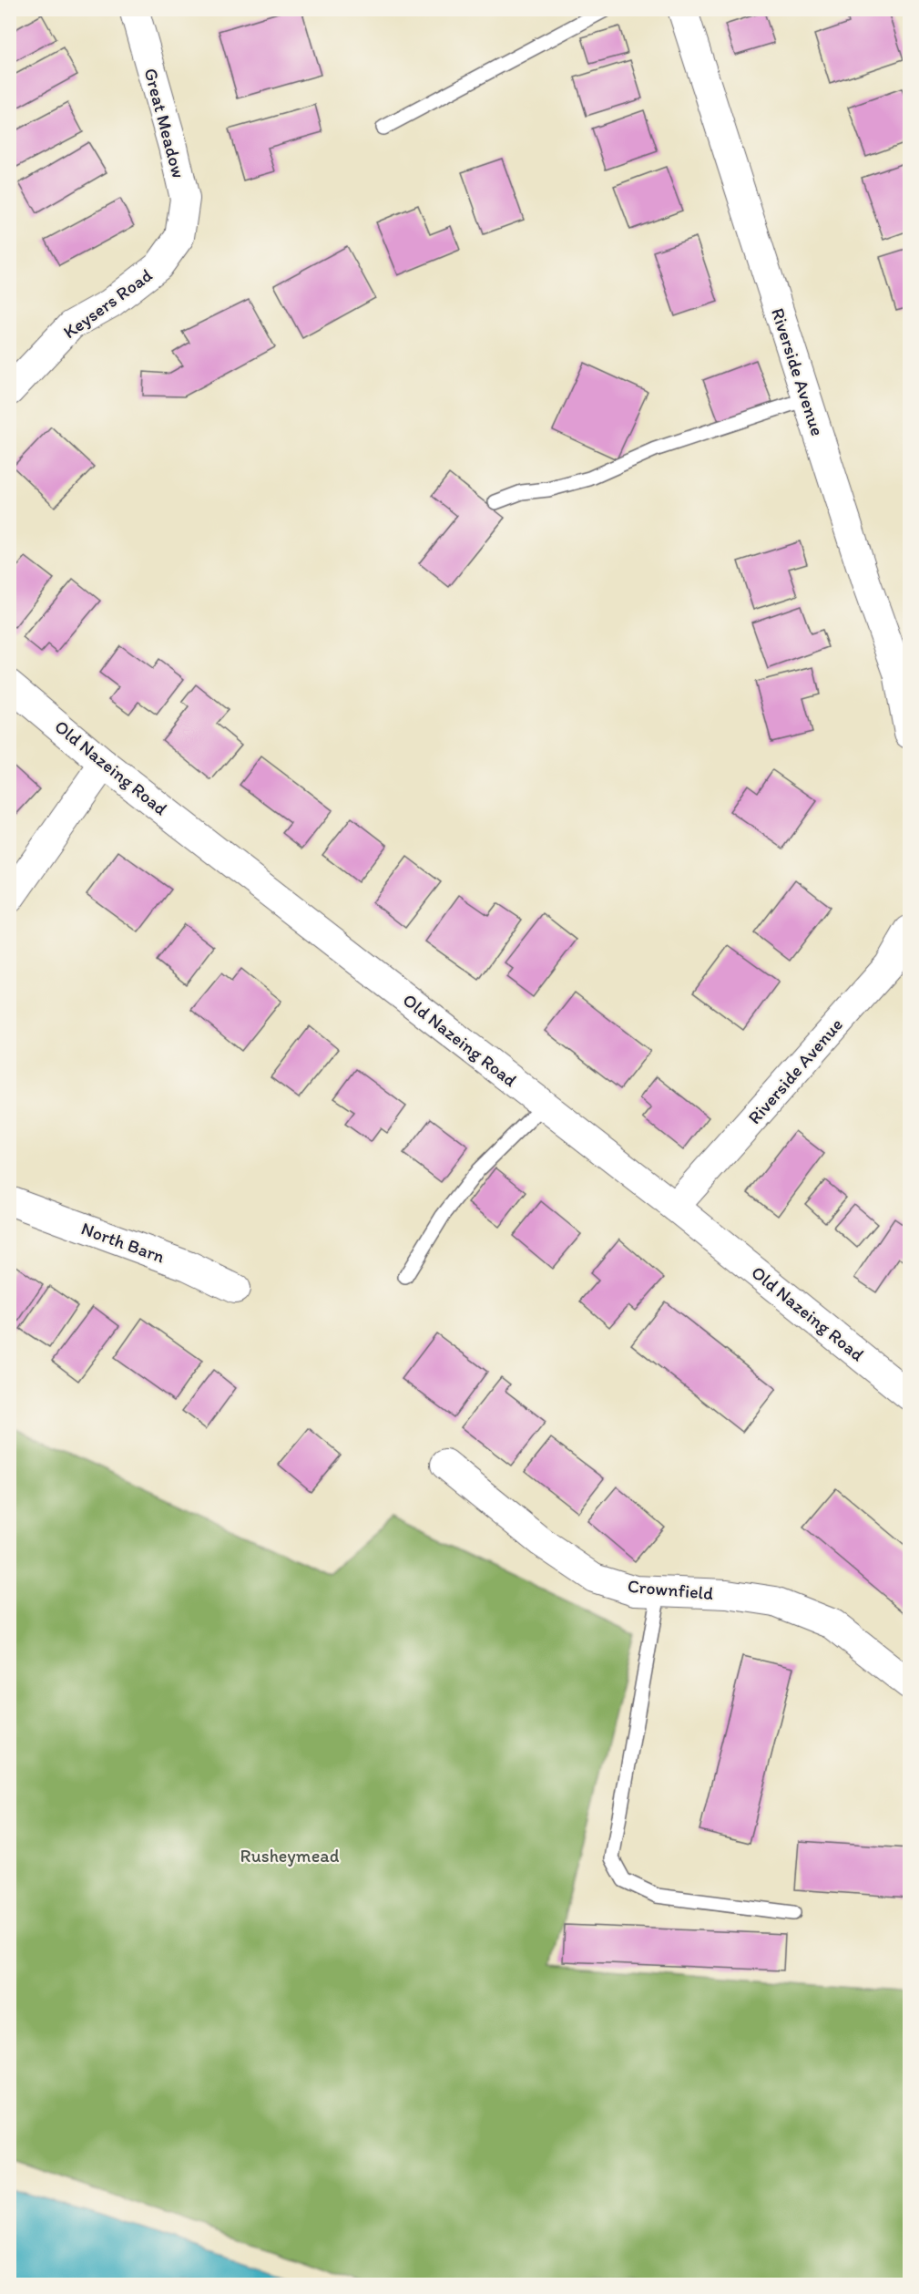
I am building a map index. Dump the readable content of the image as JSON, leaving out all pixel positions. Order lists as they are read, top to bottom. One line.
{"streets":{"street":["Great Meadow","Keysers Road","Riverside Avenue","Old Nazeing Road","North Barn","Crownfield"]},"crossings":[["Great Meadow","Keysers Road"],["Riverside Avenue","Old Nazeing Road"]],"parks":["Rusheymead"]}
